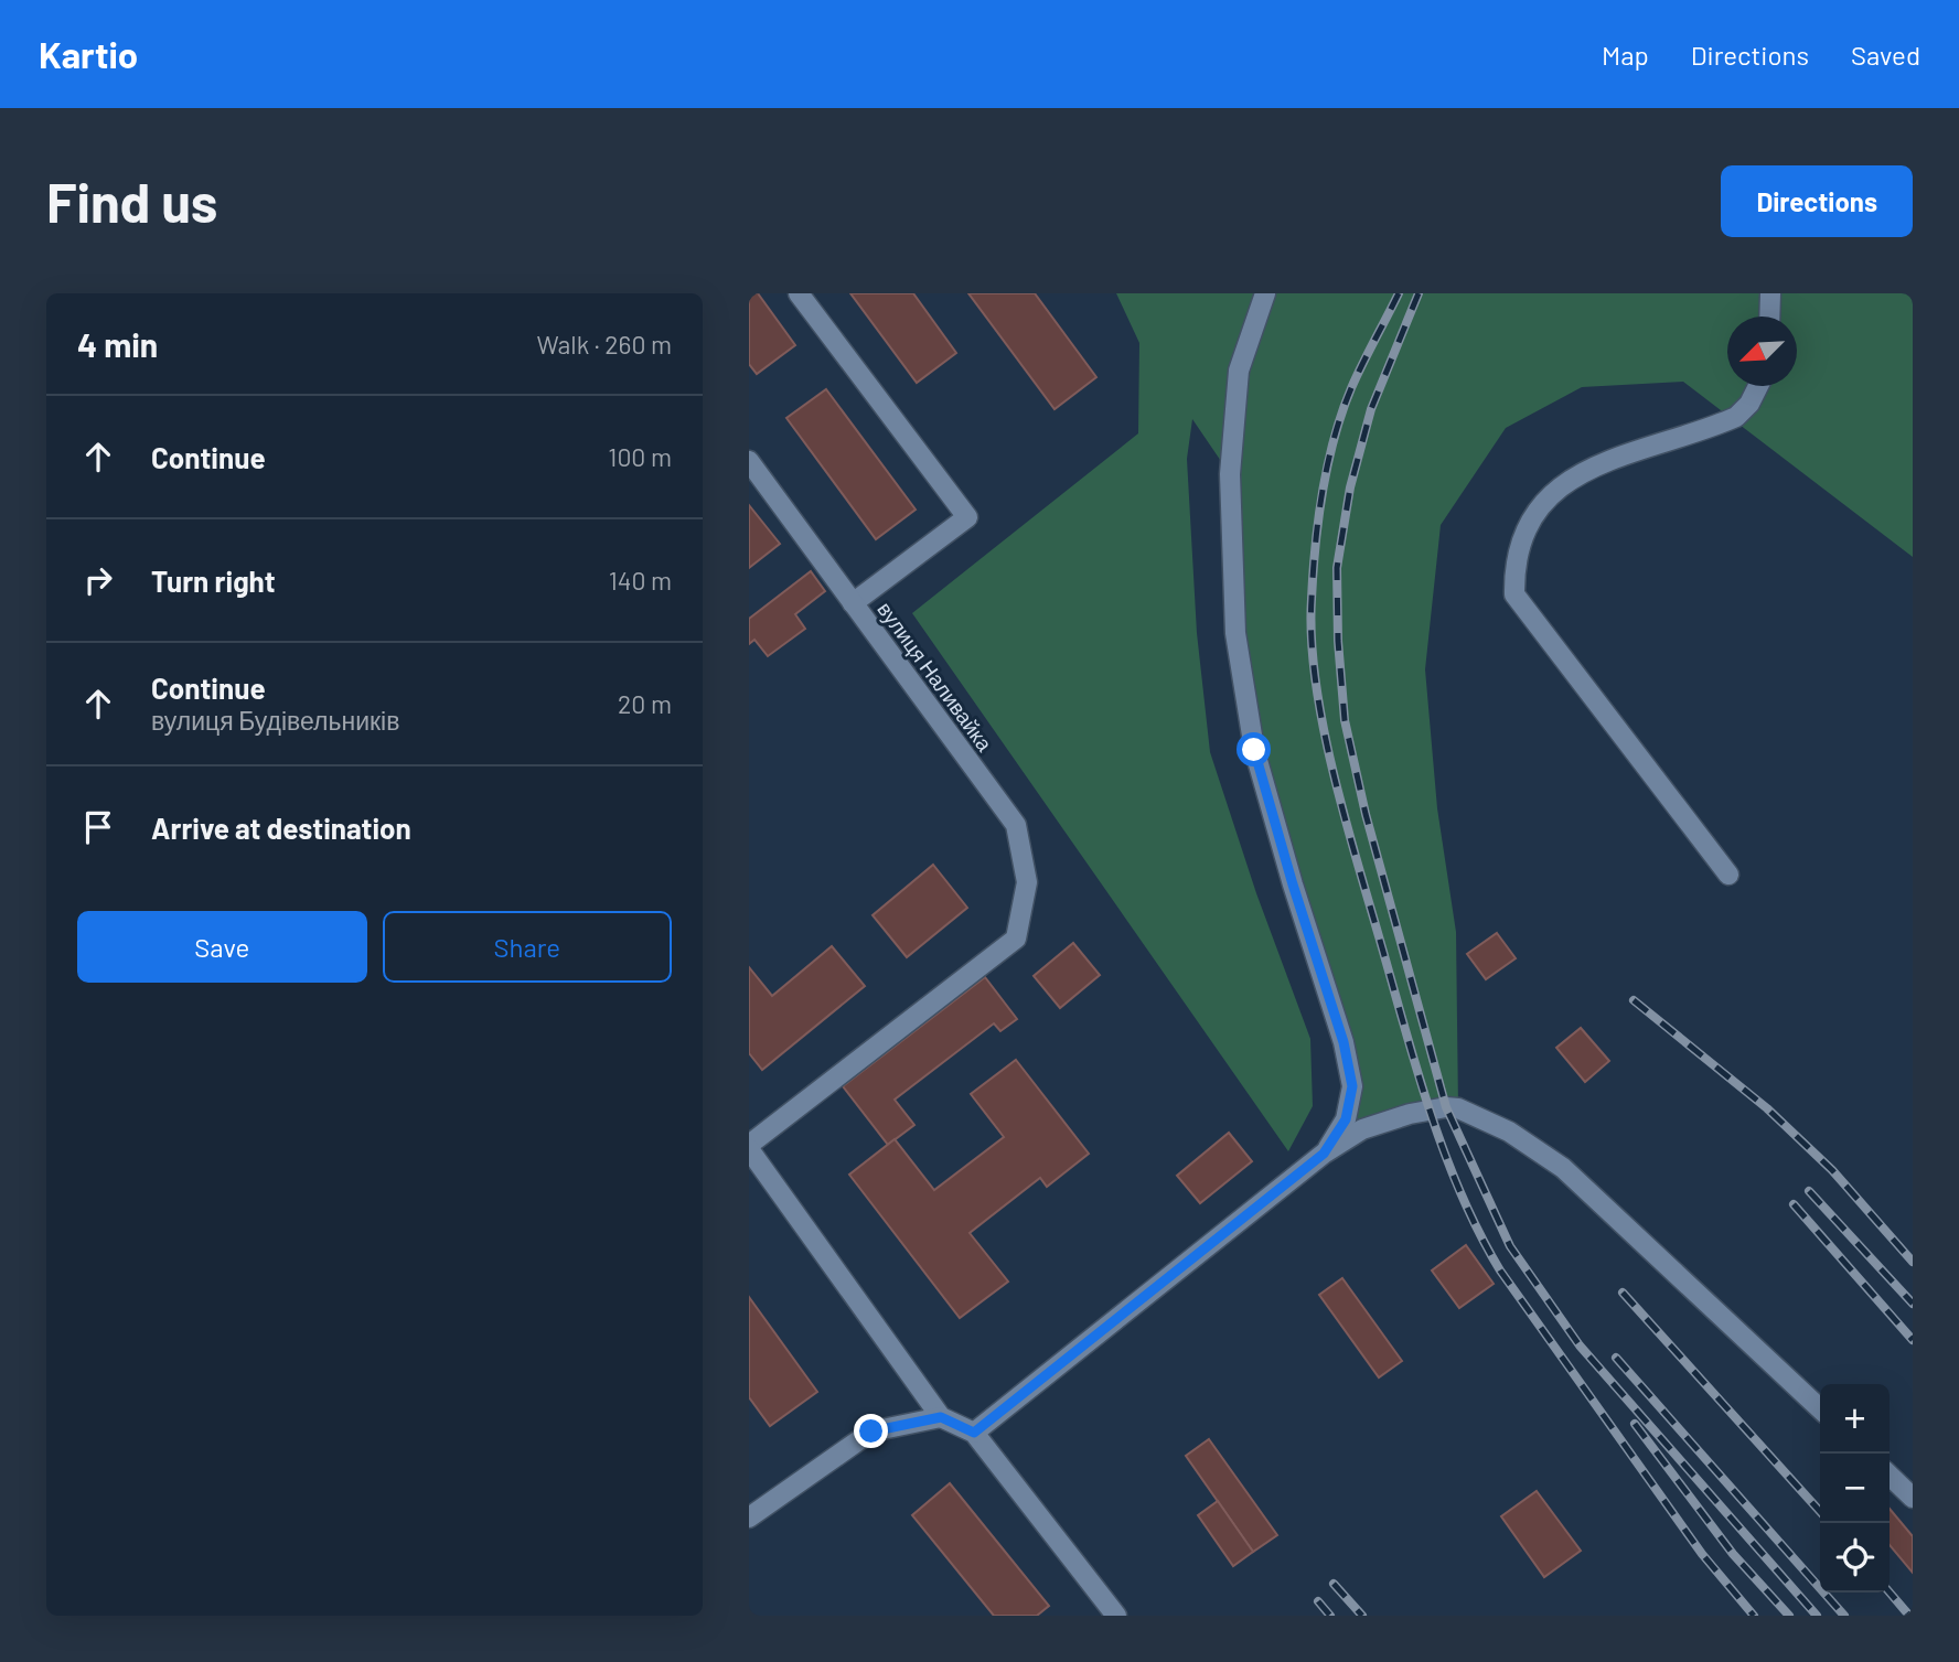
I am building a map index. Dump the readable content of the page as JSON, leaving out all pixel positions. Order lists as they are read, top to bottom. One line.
{"streets":{"street":["вулиця Наливайка"]},"north":"bottom left","page":{"header":"Kartio","nav":["Map","Directions","Saved"],"buttons":["Directions",["Save","Share"]],"title":"Find us","heading":["4 min","Walk · 260 m"],"list":[["Continue","100 m"],["Turn right","140 m"],["Continue","вулиця Будівельників","20 m"],"Arrive at destination"],"map_buttons":["+","−"]}}
